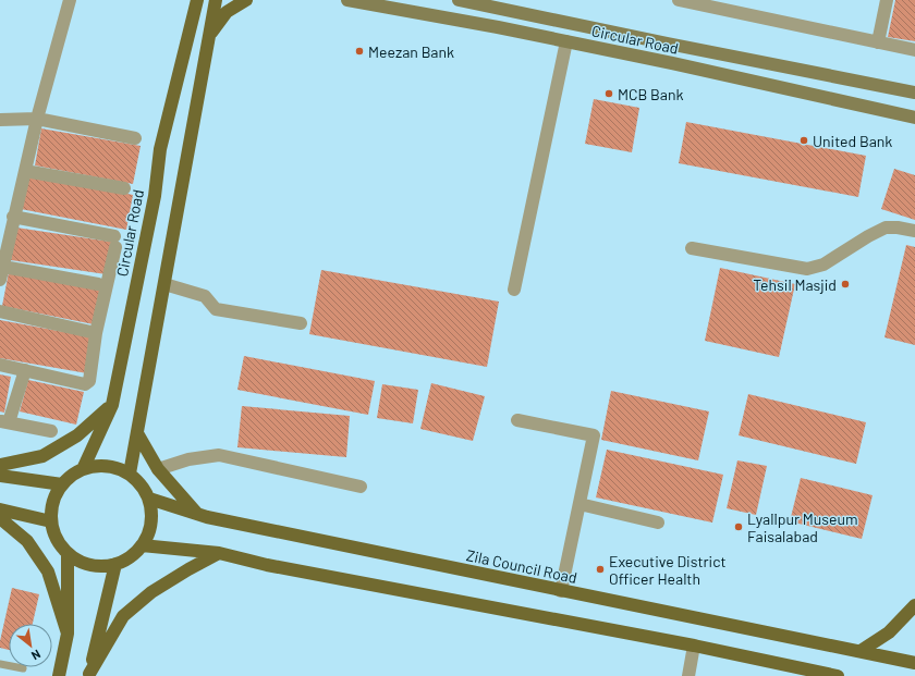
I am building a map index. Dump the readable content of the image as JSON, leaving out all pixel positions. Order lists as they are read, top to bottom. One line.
{"streets":{"main road":["Circular Road","Zila Council Road"]},"crossings":[["Circular Road","Zila Council Road"]],"places":["Meezan Bank","MCB Bank","United Bank","Tehsil Masjid","Lyallpur Museum Faisalabad","Executive District Officer Health"],"north":"bottom right"}
